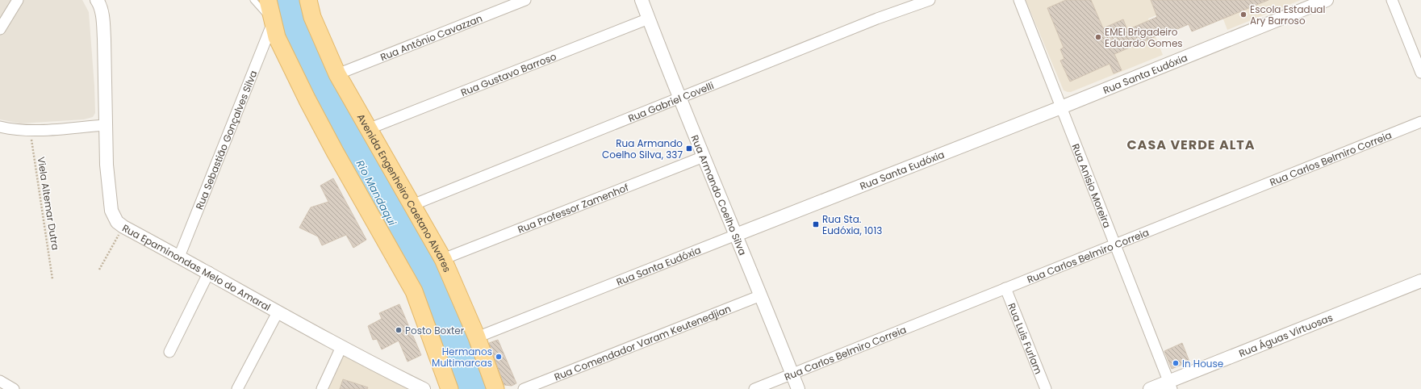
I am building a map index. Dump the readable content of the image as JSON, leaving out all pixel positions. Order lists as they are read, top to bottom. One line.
{"streets":{"main road":["Avenida Engenheiro Caetano Alvares"],"street":["Rua Antônio Cavazzan","Rua Gustavo Barroso","Rua Santa Eudóxia","Rua Gabriel Covelli","Rua Sebastião Gonçalves Silva","Rua Carlos Belmiro Correia","Rua Anísio Moreira","Rua Armando Coelho Silva","Rua Professor Zamenhof","Rua Epaminondas Melo do Amaral","Rua Águas Virtuosas","Rua Luis Furlam","Rua Comendador Varam Keutenedjian"],"path":["Viela Altemar Dutra"]},"crossings":[["Rua Antônio Cavazzan","Avenida Engenheiro Caetano Alvares"],["Rua Gustavo Barroso","Avenida Engenheiro Caetano Alvares"],["Rua Gustavo Barroso","Rua Armando Coelho Silva"],["Rua Santa Eudóxia","Rua Anísio Moreira"],["Rua Santa Eudóxia","Avenida Engenheiro Caetano Alvares"],["Rua Santa Eudóxia","Rua Armando Coelho Silva"],["Rua Gabriel Covelli","Avenida Engenheiro Caetano Alvares"],["Rua Gabriel Covelli","Rua Armando Coelho Silva"],["Rua Sebastião Gonçalves Silva","Rua Epaminondas Melo do Amaral"],["Rua Carlos Belmiro Correia","Rua Anísio Moreira"],["Rua Carlos Belmiro Correia","Rua Armando Coelho Silva"],["Rua Carlos Belmiro Correia","Rua Luis Furlam"],["Rua Anísio Moreira","Rua Águas Virtuosas"],["Avenida Engenheiro Caetano Alvares","Rua Professor Zamenhof"],["Rua Armando Coelho Silva","Rua Professor Zamenhof"],["Rua Armando Coelho Silva","Rua Comendador Varam Keutenedjian"]],"districts":["CASA VERDE ALTA"],"water":["Rio Mandaqui"],"places":{"other":["Escola Estadual Ary Barroso","EMEI Brigadeiro Eduardo Gomes","Posto Boxter","Hermanos Multimarcas","In House"],"transit":["Rua Armando Coelho Silva, 337","Rua Sta. Eudóxia, 1013"]}}
